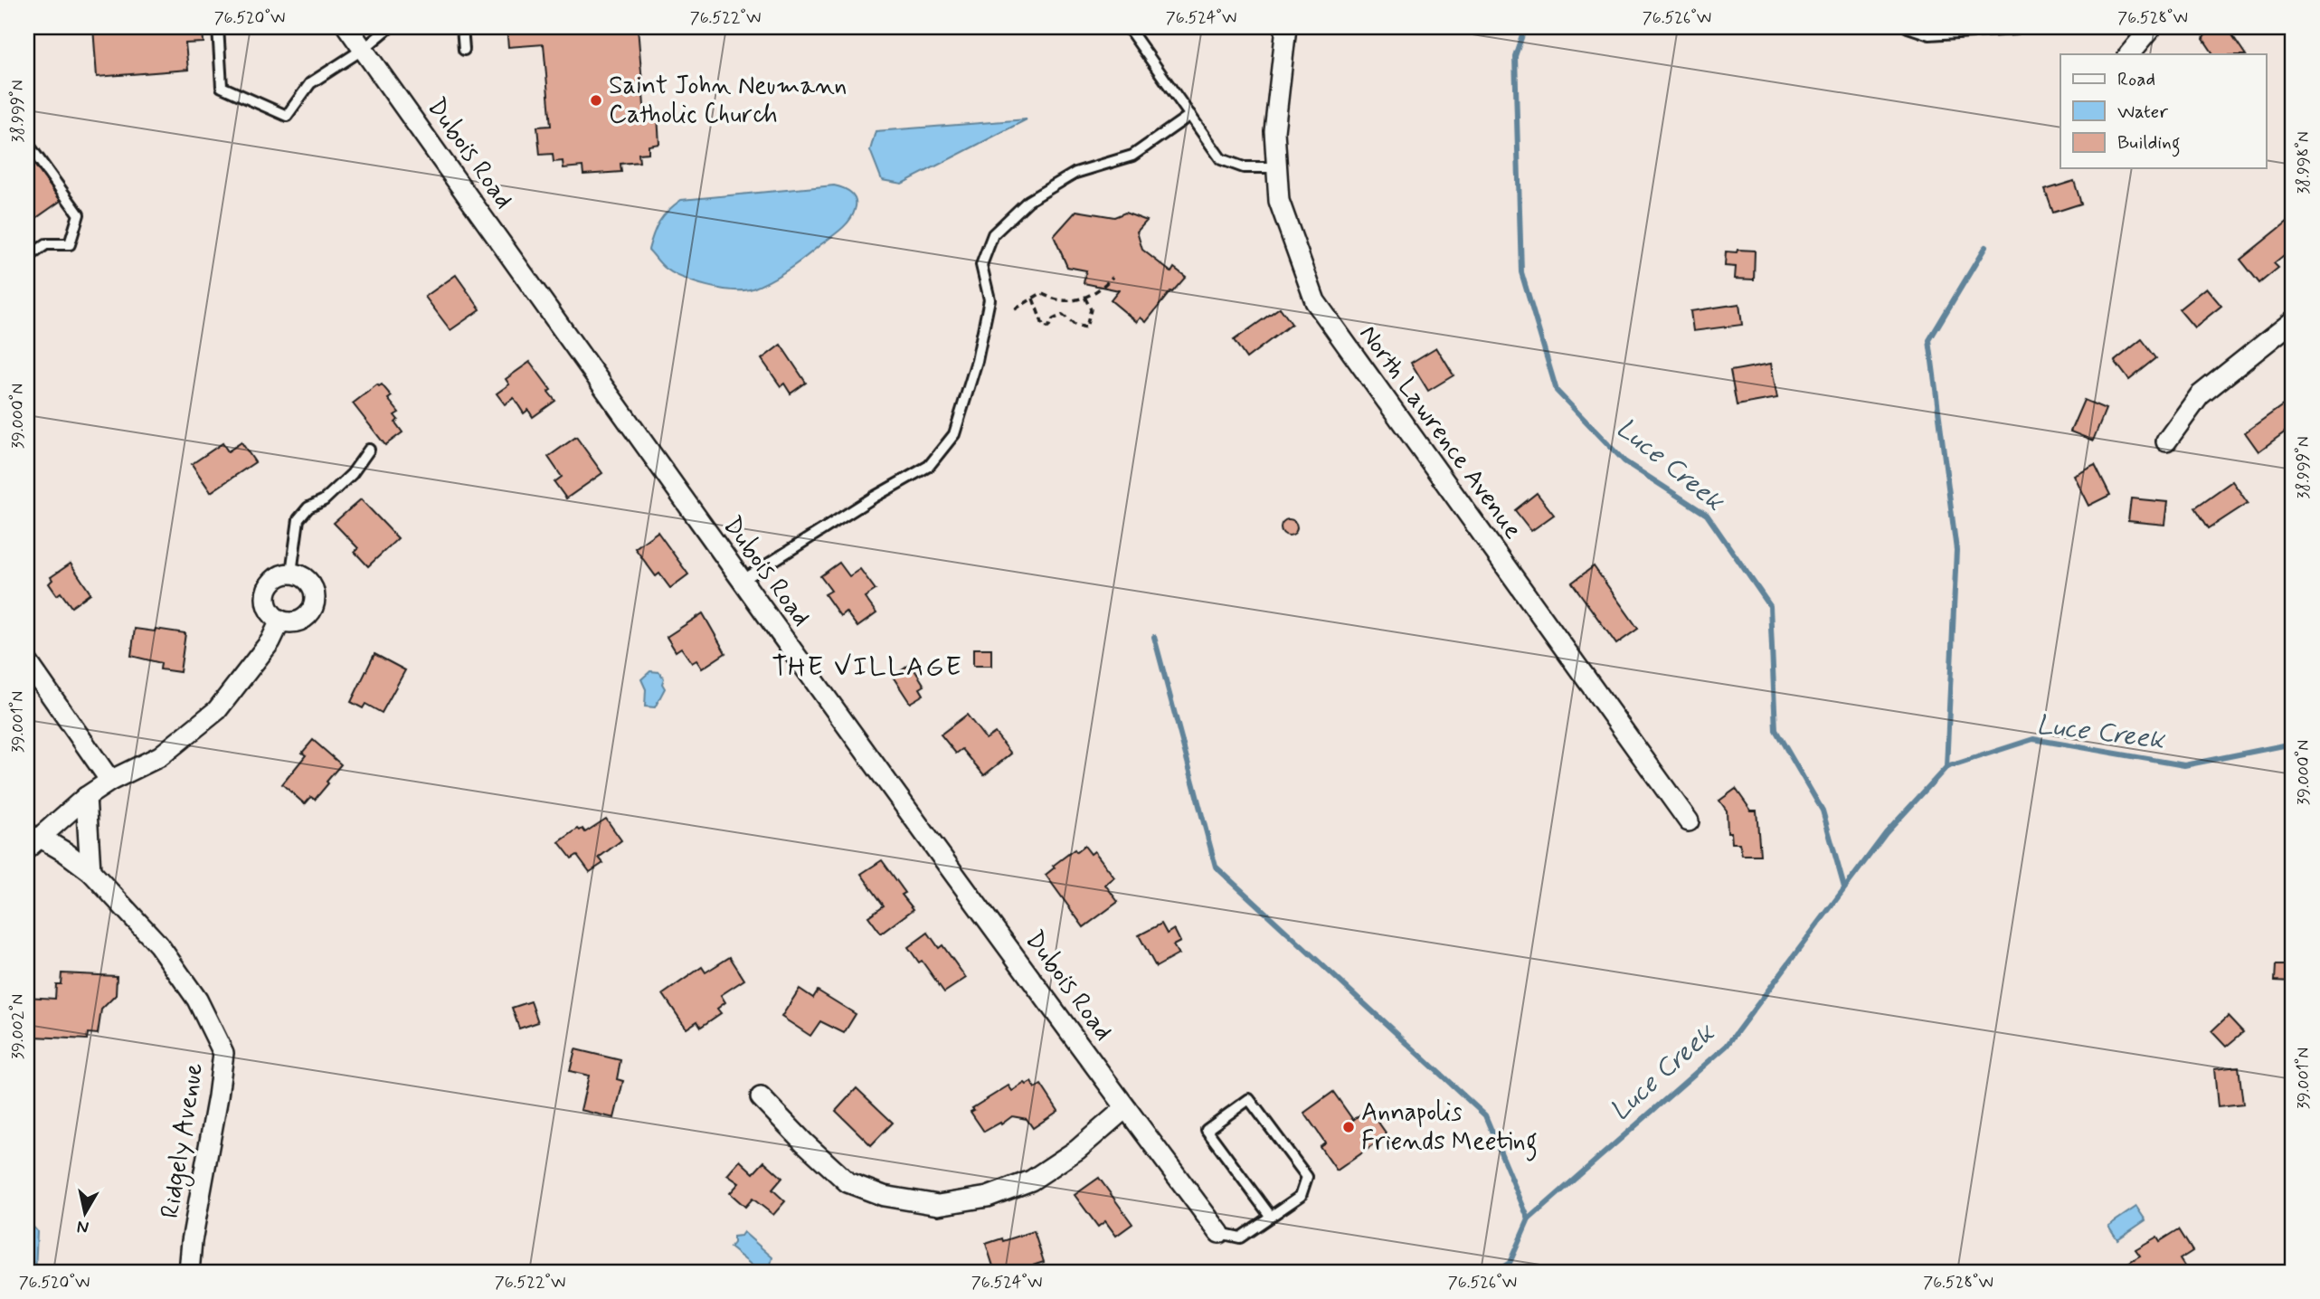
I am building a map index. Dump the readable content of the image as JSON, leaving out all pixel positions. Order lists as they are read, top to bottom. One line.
{"streets":{"street":["Dubois Road","North Lawrence Avenue","Ridgely Avenue"]},"districts":["THE VILLAGE"],"water":["Luce Creek"],"places":["Saint John Neumann Catholic Church","Annapolis Friends Meeting"],"legend":["Road","Water","Building"],"north":"bottom","coordinates":["76.520°W","76.522°W","76.524°W","76.526°W","76.528°W","38.999°N","38.998°N","39.000°N","39.001°N","39.002°N"]}
